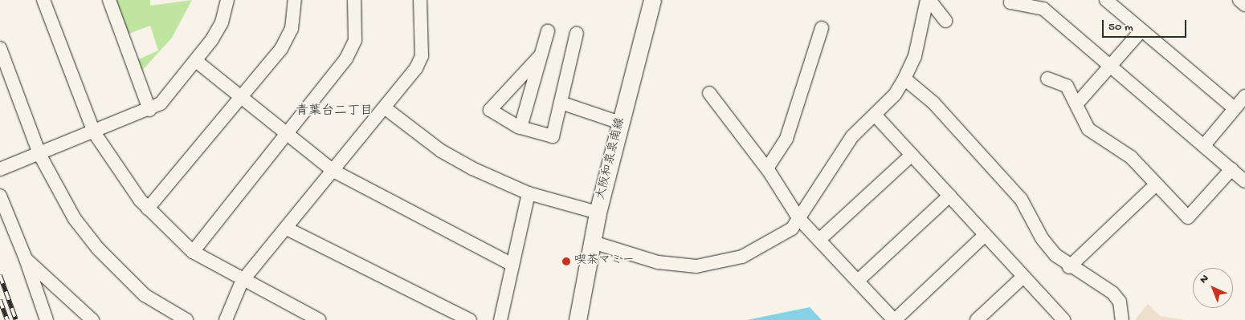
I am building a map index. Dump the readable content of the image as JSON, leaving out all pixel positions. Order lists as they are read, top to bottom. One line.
{"streets":{"main road":["大阪和泉泉南線"]},"districts":["青葉台二丁目"],"places":["喫茶マミー"],"scale_bar":"50 m","north":"top left"}
